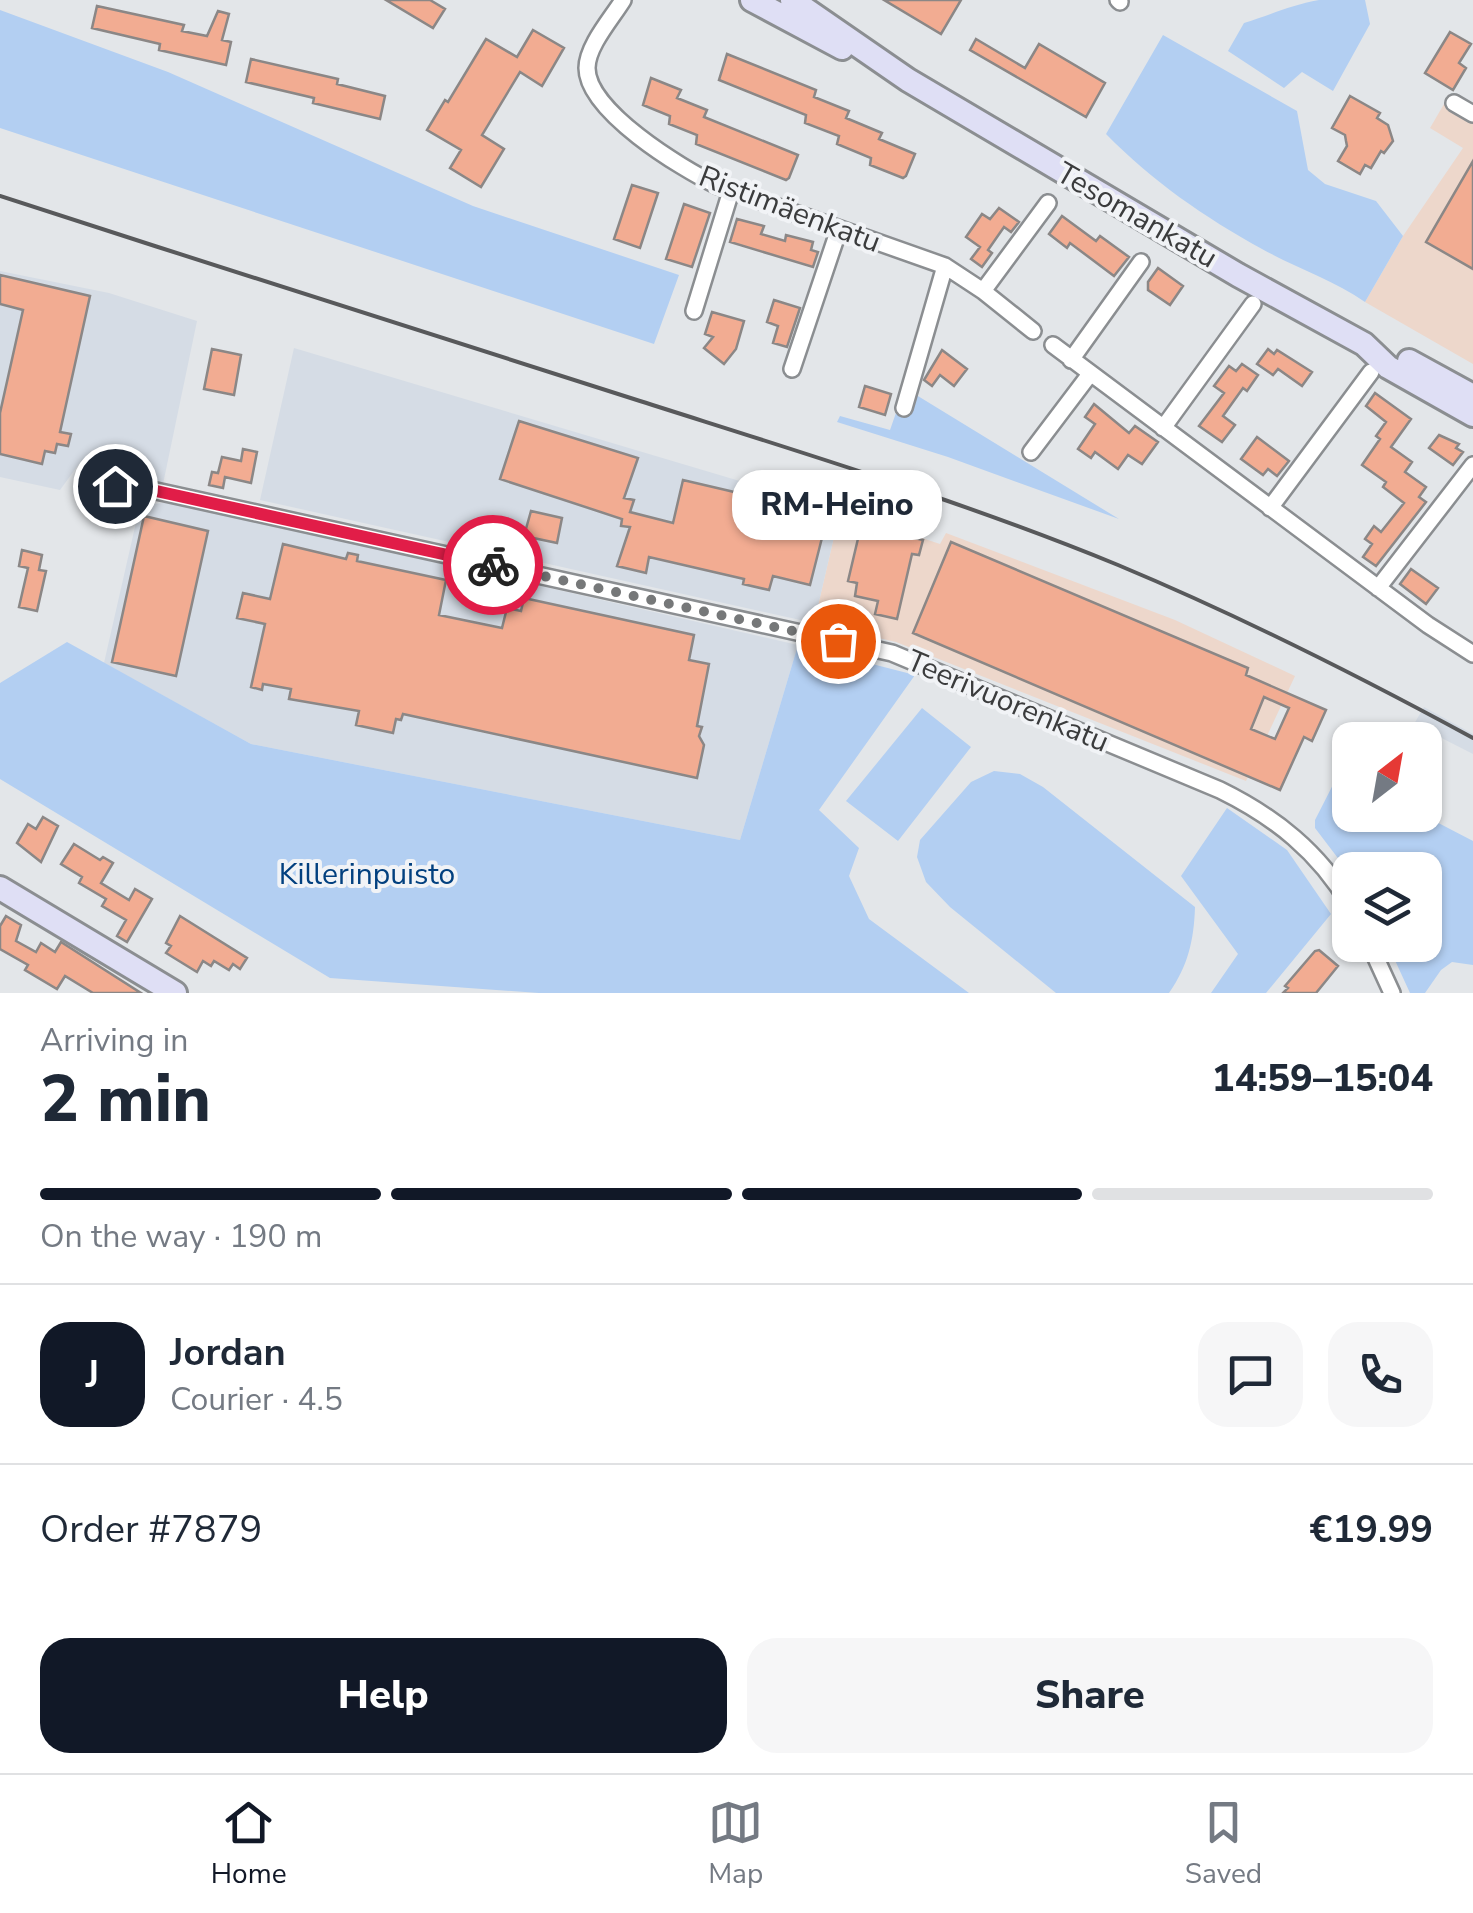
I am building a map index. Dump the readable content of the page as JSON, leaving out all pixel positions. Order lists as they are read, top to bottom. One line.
{"streets":{"main road":["Tesomankatu"],"street":["Ristimäenkatu","Teerivuorenkatu"]},"parks":["Killerinpuisto"],"places":["RM-Heino"],"north":"top right","page":{"bubble":"RM-Heino","heading":["2 min","Arriving in","14:59–15:04"],"panel":["Jordan","Courier · 4.5","Order #7879","€19.99"],"bar":"On the way · 190 m","round":"J","buttons":["Help","Share"],"tabs":["Home","Map","Saved"]}}
